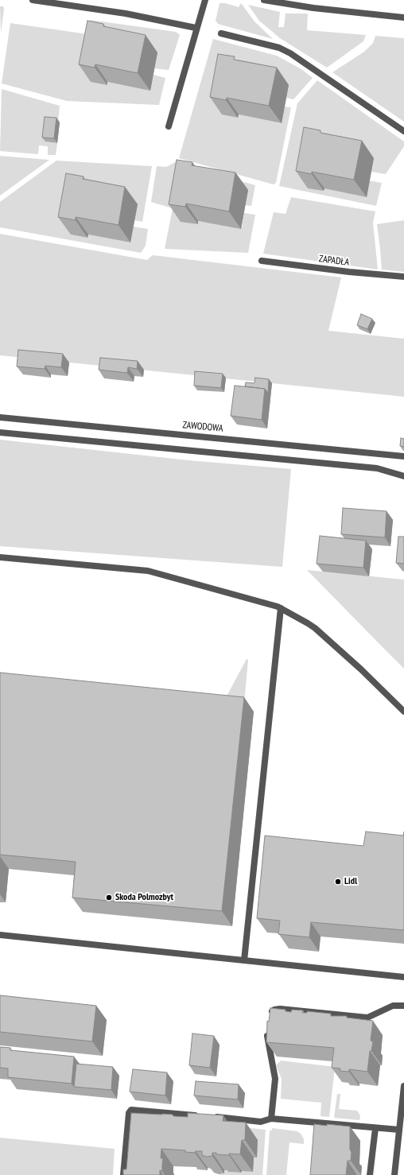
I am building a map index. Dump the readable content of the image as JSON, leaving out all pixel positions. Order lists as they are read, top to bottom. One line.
{"streets":{"street":["ZAPADŁA","ZAWODOWA"]},"places":["Lidl","Skoda Polmozbyt"]}
